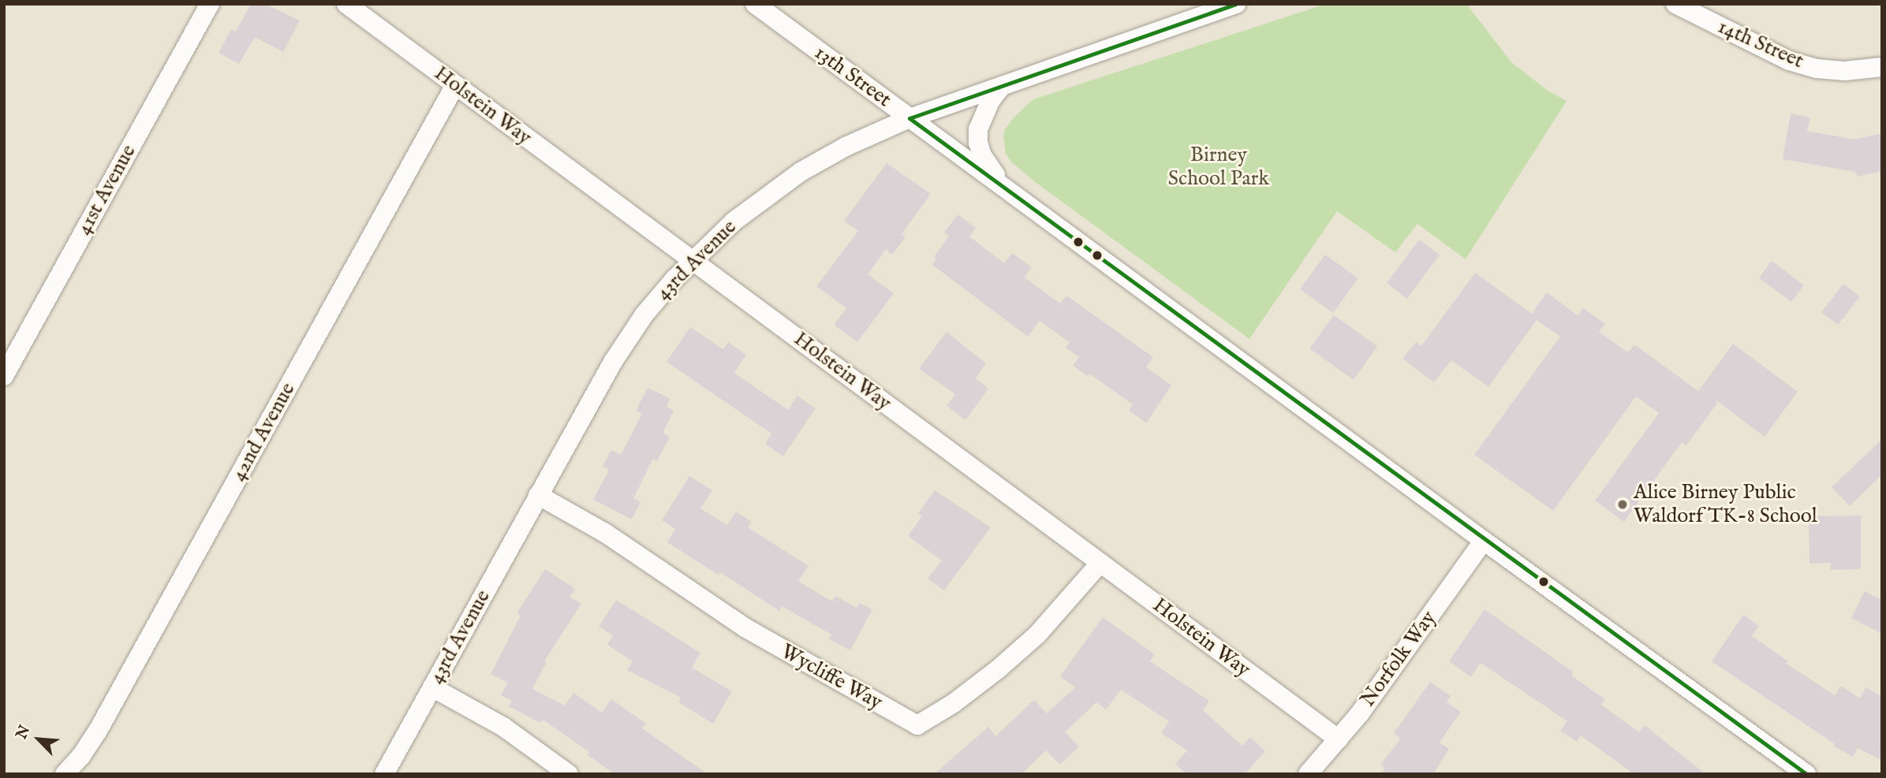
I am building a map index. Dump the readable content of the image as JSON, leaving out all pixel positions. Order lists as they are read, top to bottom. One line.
{"streets":{"street":["14th Street","13th Street","Holstein Way","41st Avenue","43rd Avenue","42nd Avenue","Norfolk Way","Wycliffe Way"]},"crossings":[["13th Street","43rd Avenue"],["13th Street","Norfolk Way"],["Holstein Way","43rd Avenue"],["Holstein Way","42nd Avenue"],["Holstein Way","Norfolk Way"],["Holstein Way","Wycliffe Way"],["43rd Avenue","Wycliffe Way"]],"parks":["Birney School Park"],"places":["Alice Birney Public Waldorf TK-8 School"],"north":"top left"}
